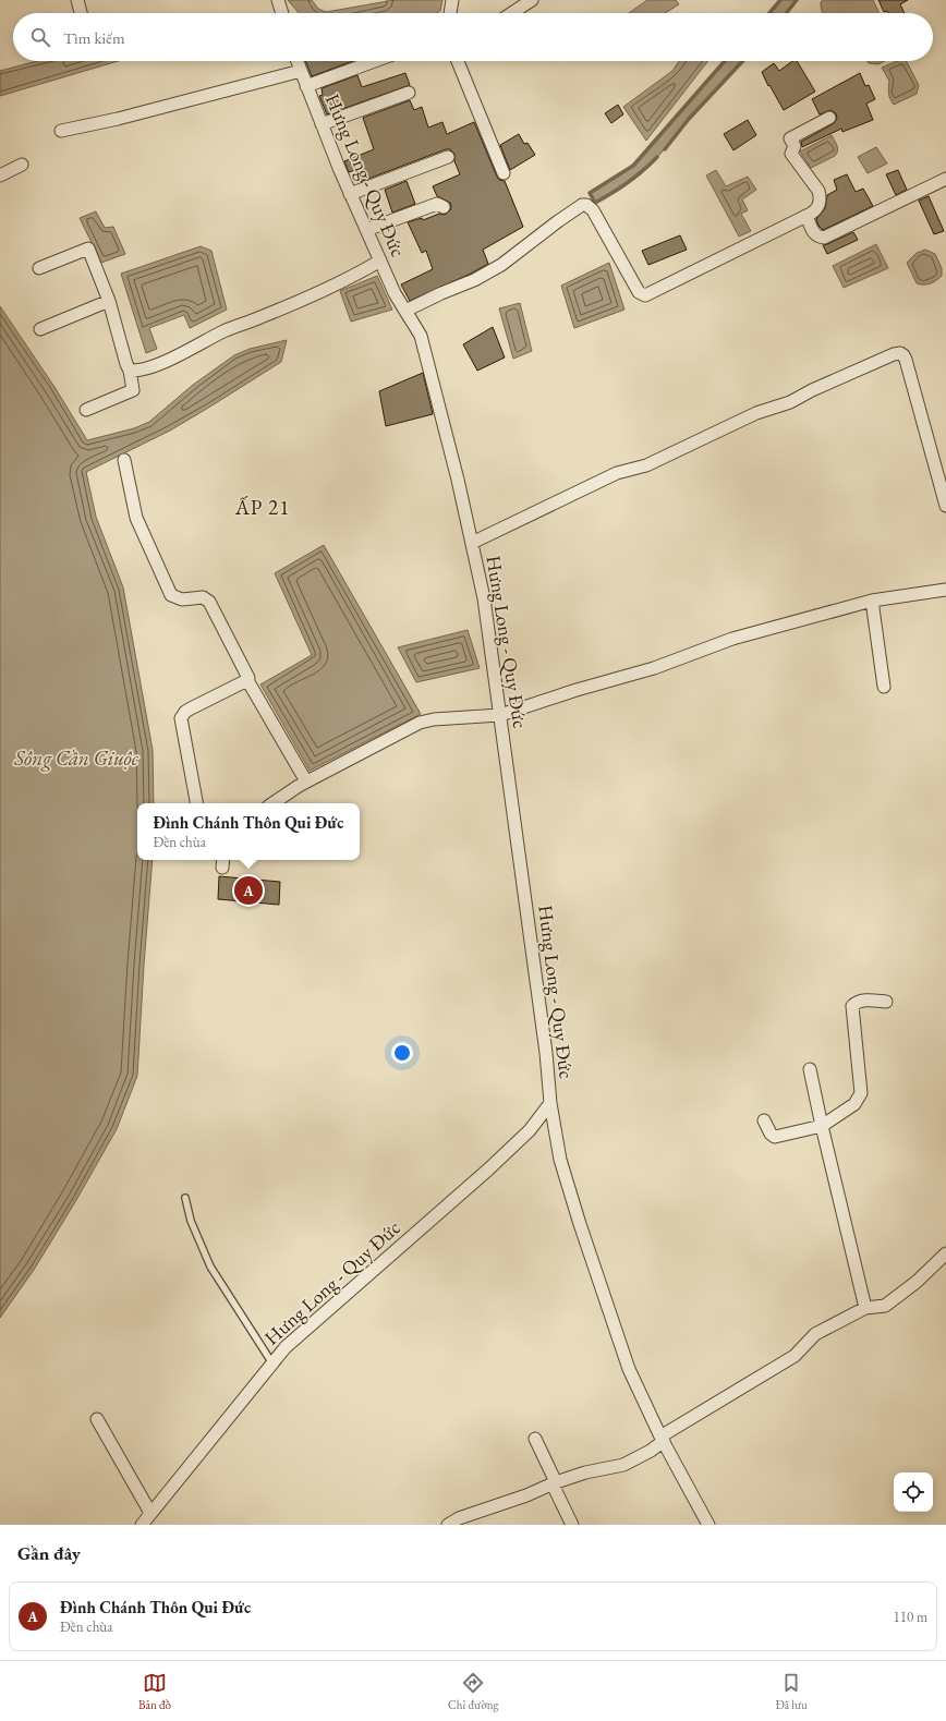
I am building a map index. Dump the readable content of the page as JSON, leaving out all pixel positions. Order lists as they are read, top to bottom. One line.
{"streets":{"street":["Hưng Long - Quy Đức"]},"districts":["ẤP 21"],"water":["Sông Cần Giuộc"],"page":{"search":"Tìm kiếm","popup":["Đình Chánh Thôn Qui Đức","Đền chùa"],"pins":"A","heading":"Gần đây","list":[{"mark":"A","name":"Đình Chánh Thôn Qui Đức","note":"Đền chùa","value":"110 m"}],"nav":["Bản đồ","Chỉ đường","Đã lưu"]}}
